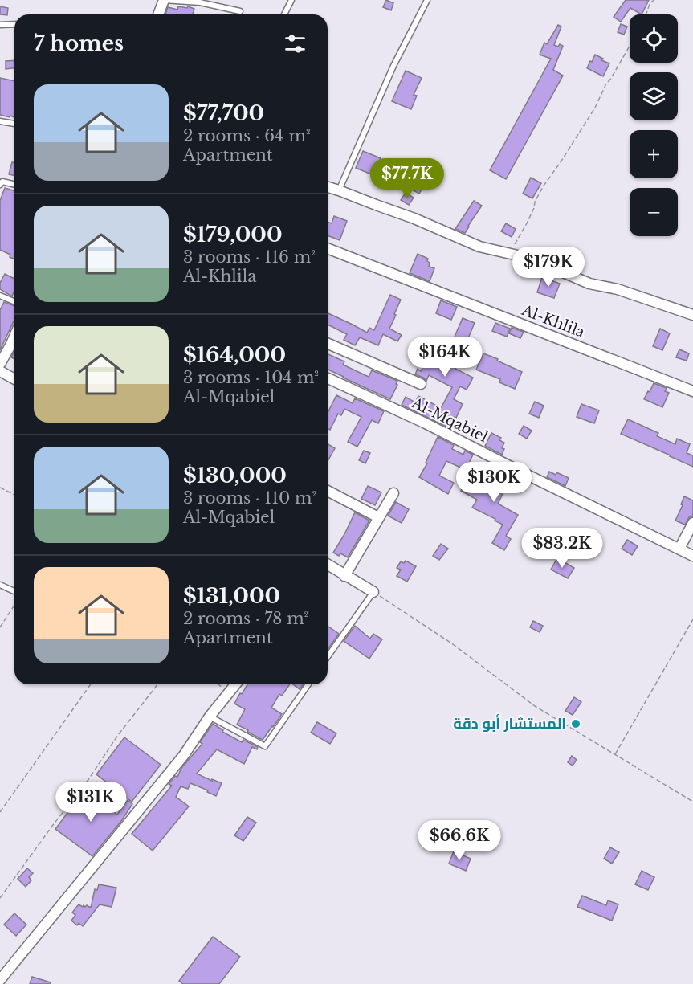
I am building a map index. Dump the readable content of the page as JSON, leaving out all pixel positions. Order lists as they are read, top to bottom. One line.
{"streets":{"street":["Al-Khlila","Al-Mqabiel"]},"places":["المستشار أبو دقة"],"page":{"map_buttons":["+","−"],"heading":"7 homes","list":[{"name":"$77,700","note":"2 rooms · 64 m² · Apartment"},{"name":"$179,000","note":"3 rooms · 116 m² · Al-Khlila"},{"name":"$164,000","note":"3 rooms · 104 m² · Al-Mqabiel"},{"name":"$130,000","note":"3 rooms · 110 m² · Al-Mqabiel"},{"name":"$131,000","note":"2 rooms · 78 m² · Apartment"}],"price":["$77.7K","$179K","$164K","$130K","$83.2K","$131K","$66.6K"]}}
